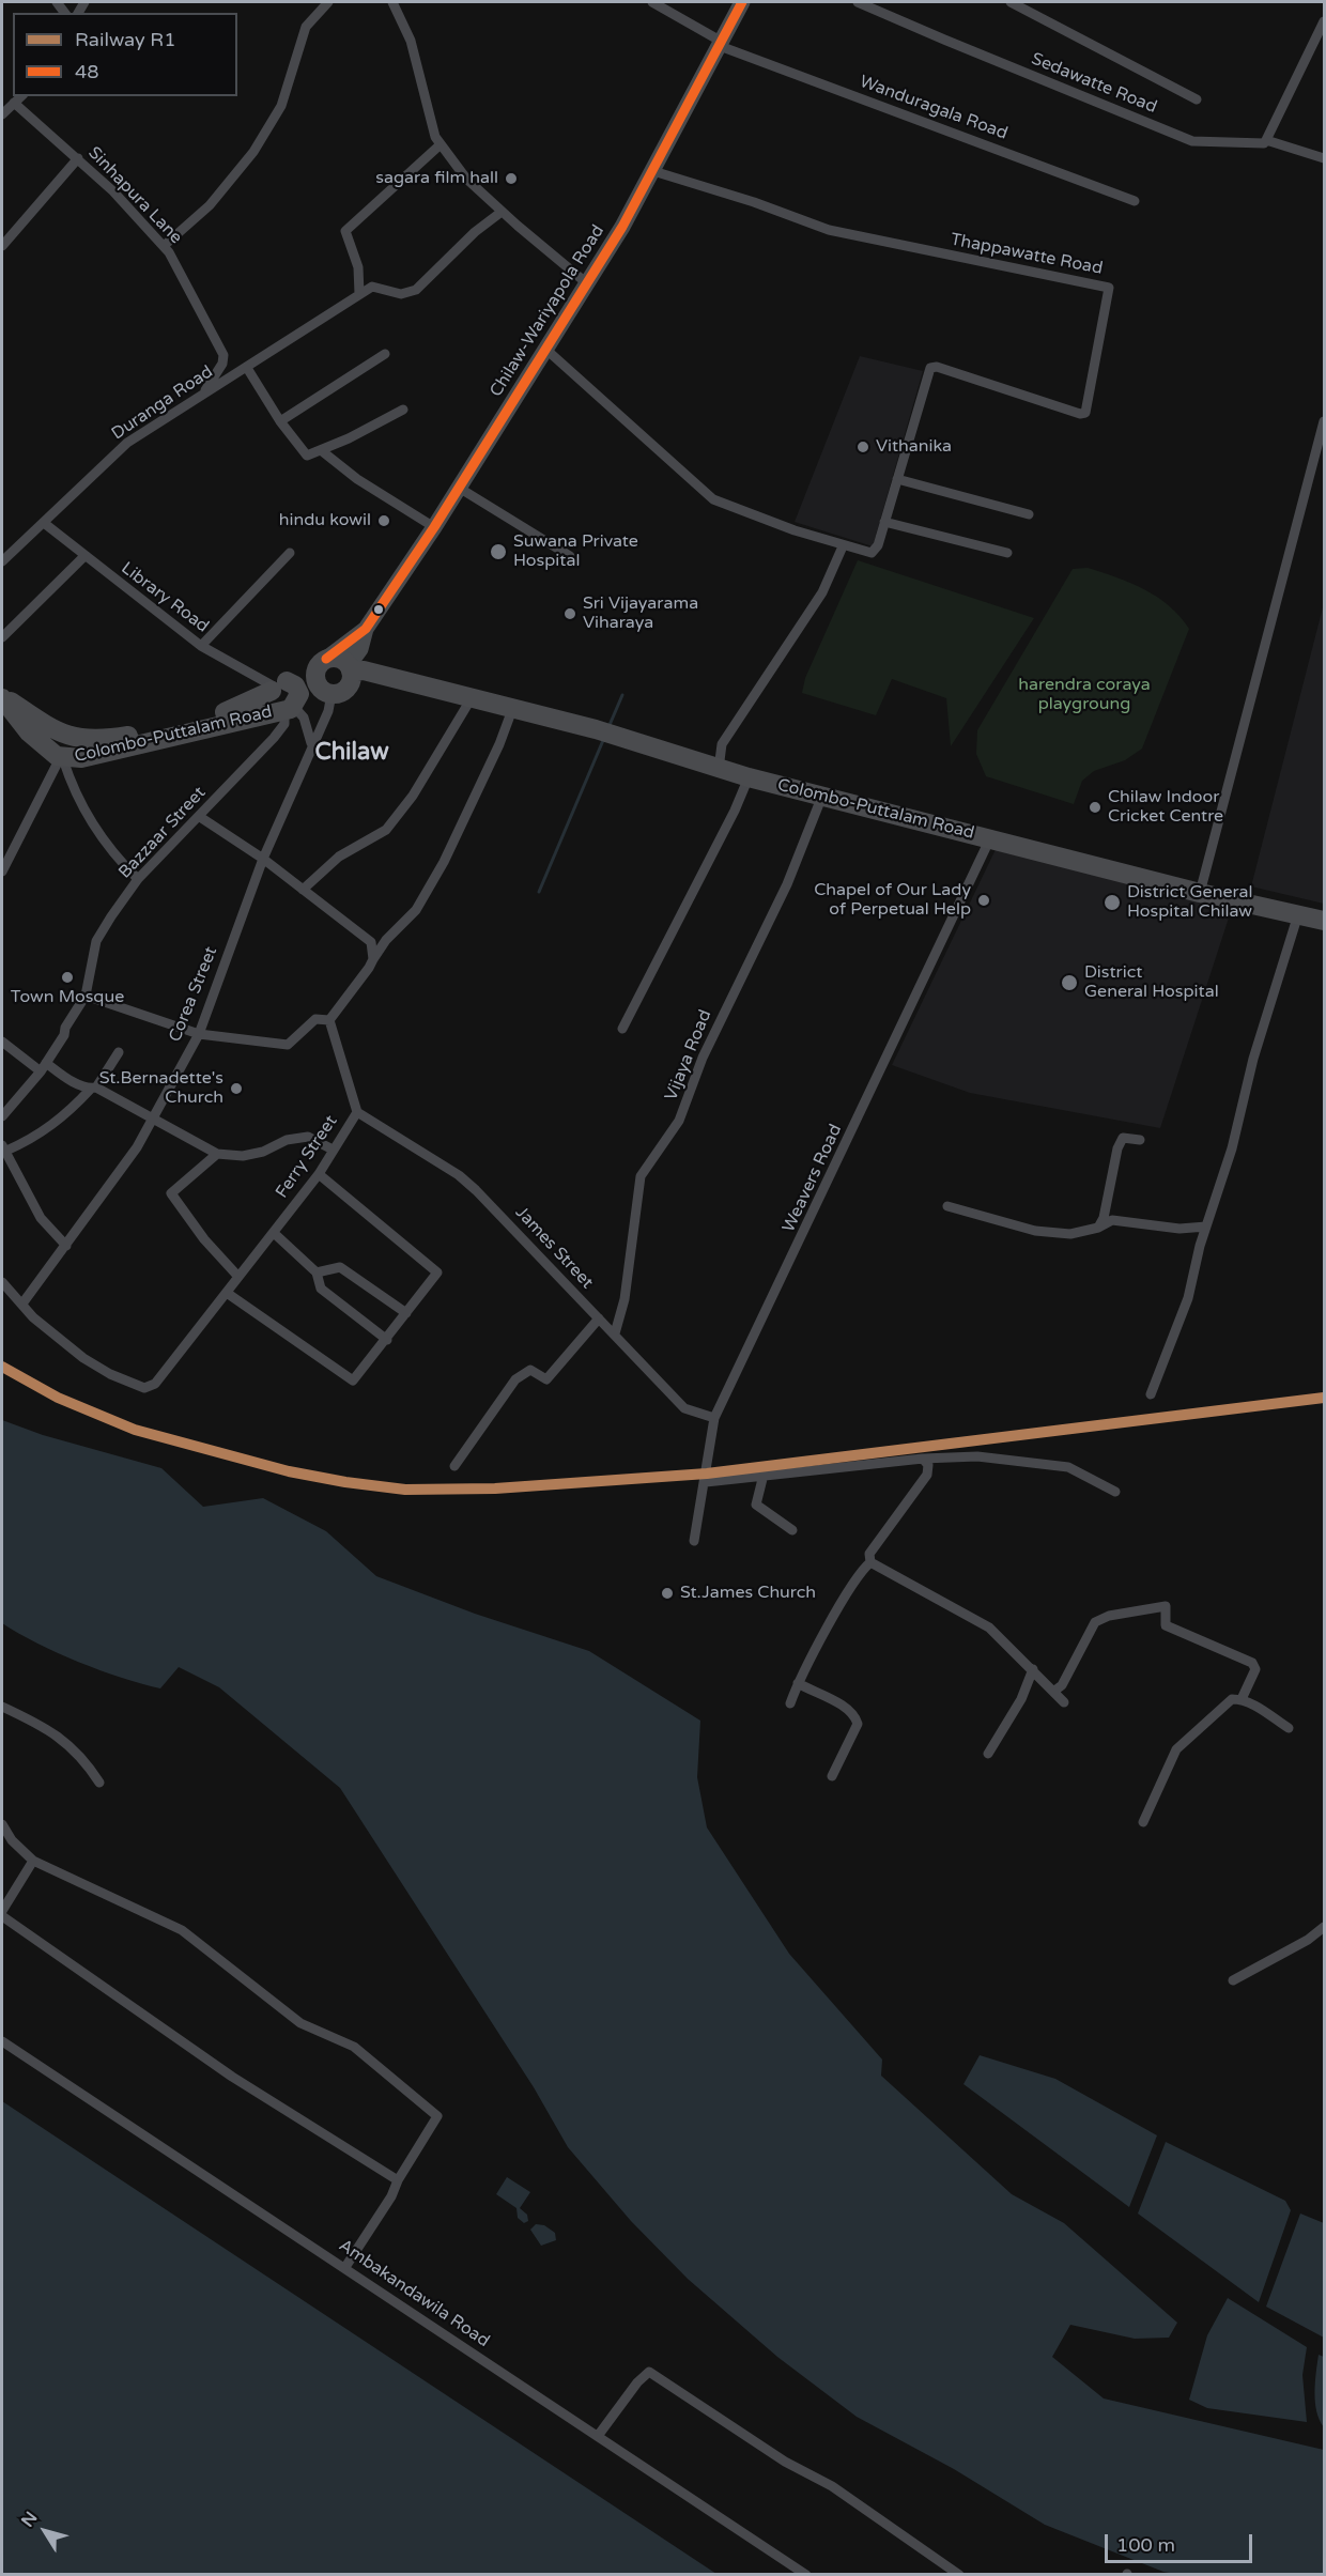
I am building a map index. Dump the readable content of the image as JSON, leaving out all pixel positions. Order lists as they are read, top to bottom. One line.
{"streets":{"highway":["Colombo-Puttalam Road"],"main road":["Chilaw-Wariyapola Road"],"street":["Sedawatte Road","Wanduragala Road","Sinhapura Lane","Thappawatte Road","Duranga Road","Library Road","Bazzaar Street","Corea Street","Vijaya Road","Ferry Street","Weavers Road","James Street","Ambakandawila Road"]},"crossings":[["Wanduragala Road","Chilaw-Wariyapola Road"],["Sinhapura Lane","Duranga Road"],["Thappawatte Road","Chilaw-Wariyapola Road"],["Duranga Road","Library Road"],["Library Road","Colombo-Puttalam Road"],["Colombo-Puttalam Road","Bazzaar Street"],["Colombo-Puttalam Road","Corea Street"],["Colombo-Puttalam Road","Vijaya Road"],["Colombo-Puttalam Road","Weavers Road"],["Corea Street","Ferry Street"],["Vijaya Road","James Street"],["Ferry Street","James Street"],["Weavers Road","James Street"]],"districts":["Chilaw"],"parks":["harendra coraya playgroung"],"places":["sagara film hall","Vithanika","hindu kowil","Suwana Private Hospital","Sri Vijayarama Viharaya","Chilaw Indoor Cricket Centre","Chapel of Our Lady of Perpetual Help","District General Hospital Chilaw","Town Mosque","District General Hospital","St.Bernadette's Church","St.James Church"],"lines":["transit line 48","rail line R1"],"legend":["Railway R1","48"],"scale_bar":"100 m","north":"top left"}
